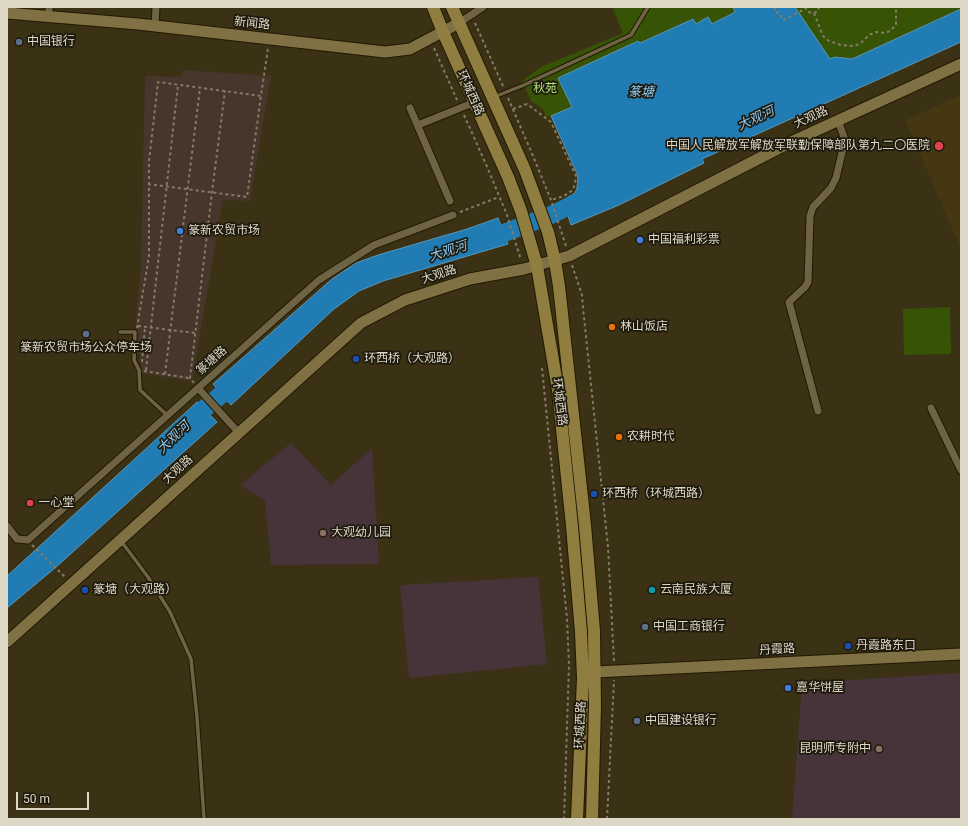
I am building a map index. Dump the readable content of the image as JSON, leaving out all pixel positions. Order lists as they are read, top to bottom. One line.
{"streets":{"main road":["新闻路","环城西路","大观路","丹霞路"],"street":["篆塘路"]},"crossings":[["新闻路","环城西路"],["环城西路","大观路"],["环城西路","丹霞路"]],"water":["篆塘","大观河"],"parks":["秋苑"],"places":["中国银行","中国人民解放军解放军联勤保障部队第九二〇医院","篆新农贸市场","中国福利彩票","林山饭店","篆新农贸市场公众停车场","环西桥（大观路）","农耕时代","环西桥（环城西路）","一心堂","大观幼儿园","篆塘（大观路）","云南民族大厦","中国工商银行","丹霞路东口","嘉华饼屋","中国建设银行","昆明师专附中"],"scale_bar":"50 m"}
